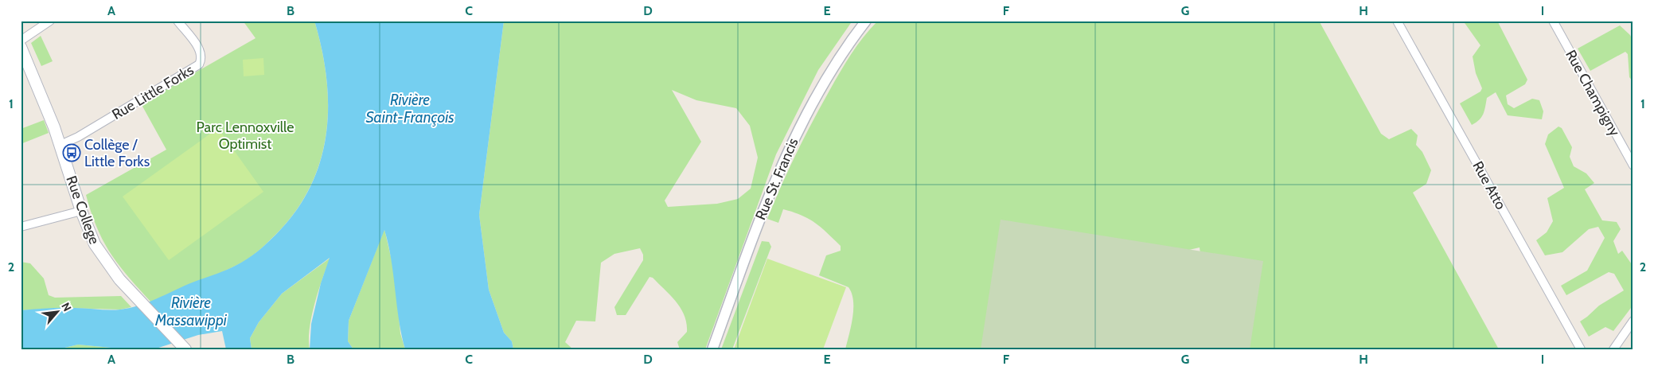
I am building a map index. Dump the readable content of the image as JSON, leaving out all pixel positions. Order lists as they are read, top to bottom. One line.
{"streets":{"main road":["Rue College"],"street":["Rue Little Forks","Rue Champigny","Rue St. Francis","Rue Atto"]},"crossings":[["Rue Little Forks","Rue College"]],"water":["Rivière Saint-François","Rivière Massawippi"],"parks":["Parc Lennoxville Optimist"],"places":{"bus stop":["Collège / Little Forks"]},"north":"top right","grid":{"columns":["A","B","C","D","E","F","G","H","I"],"rows":["1","2"]}}
